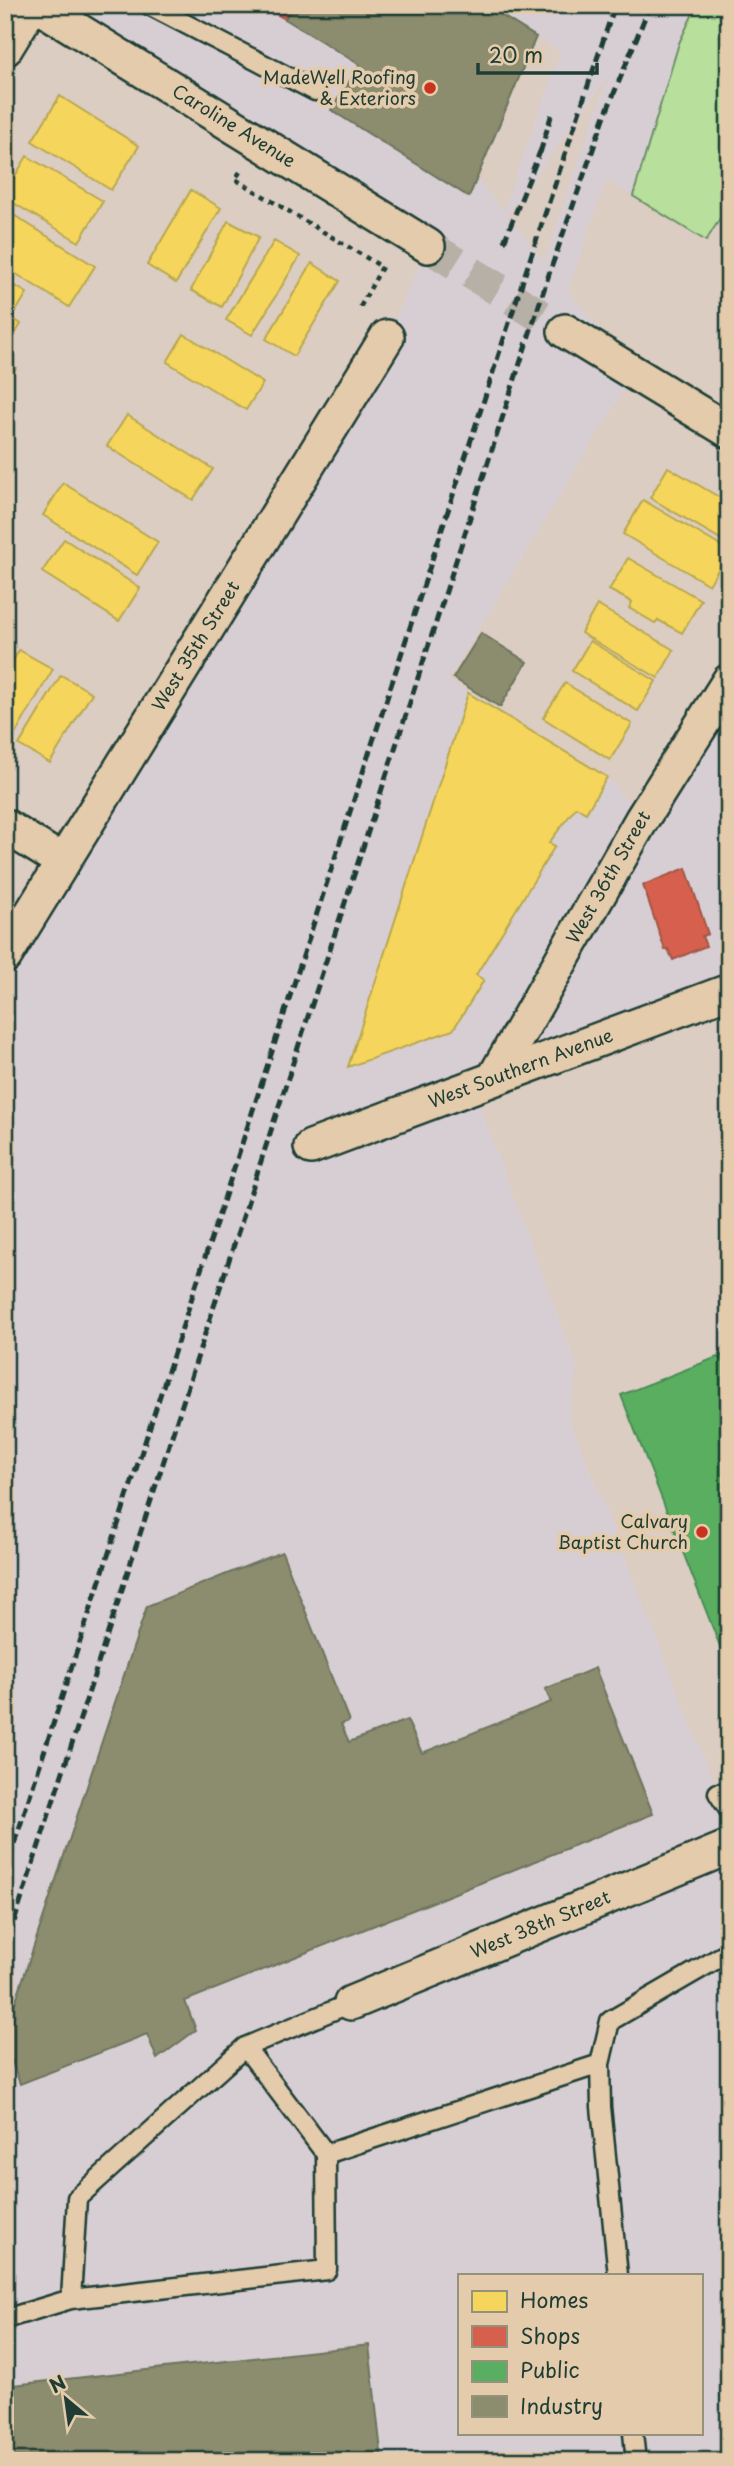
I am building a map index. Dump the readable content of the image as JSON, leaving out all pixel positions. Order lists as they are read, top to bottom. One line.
{"streets":{"street":["Caroline Avenue","West 35th Street","West 36th Street","West Southern Avenue","West 38th Street"]},"crossings":[["West 36th Street","West Southern Avenue"]],"places":["MadeWell Roofing & Exteriors","Calvary Baptist Church"],"legend":["Homes","Shops","Public","Industry"],"scale_bar":"20 m","north":"top left"}
